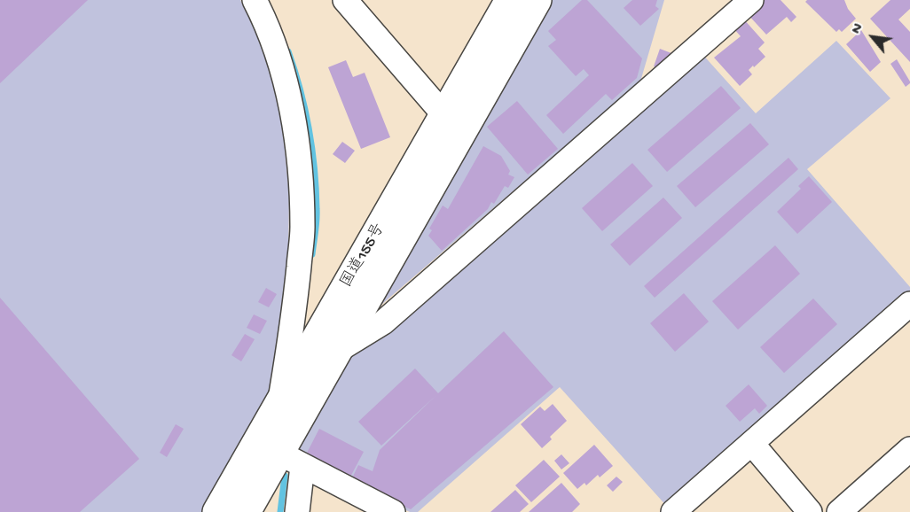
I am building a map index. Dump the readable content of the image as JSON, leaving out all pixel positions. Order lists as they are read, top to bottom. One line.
{"streets":{"highway":["国道155号"]},"north":"top left"}
